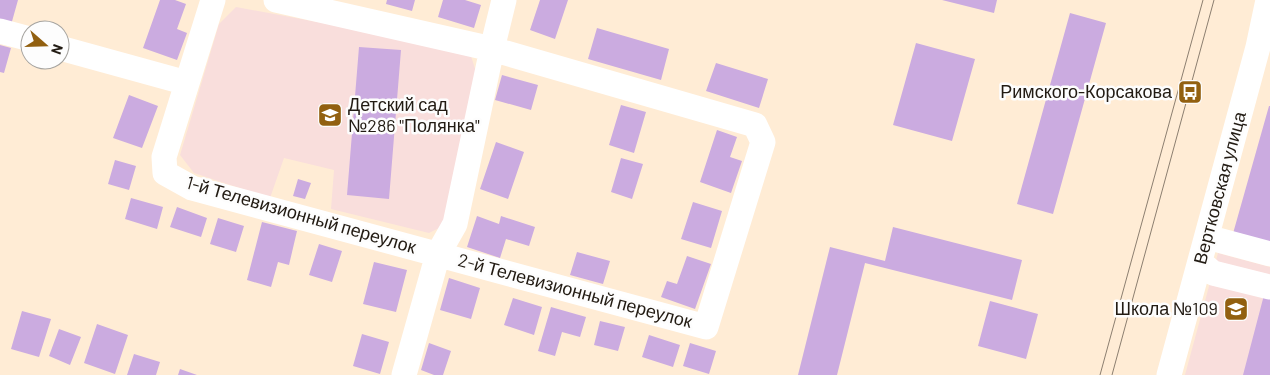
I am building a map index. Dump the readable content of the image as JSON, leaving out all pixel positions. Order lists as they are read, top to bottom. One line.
{"streets":{"street":["Вертковская улица","1-й Телевизионный переулок","2-й Телевизионный переулок"]},"crossings":[["1-й Телевизионный переулок","2-й Телевизионный переулок"]],"places":{"bus stop":["Римского-Корсакова"],"school or university":["Детский сад №286 \"Полянка\"","Школа №109"]},"north":"right"}
